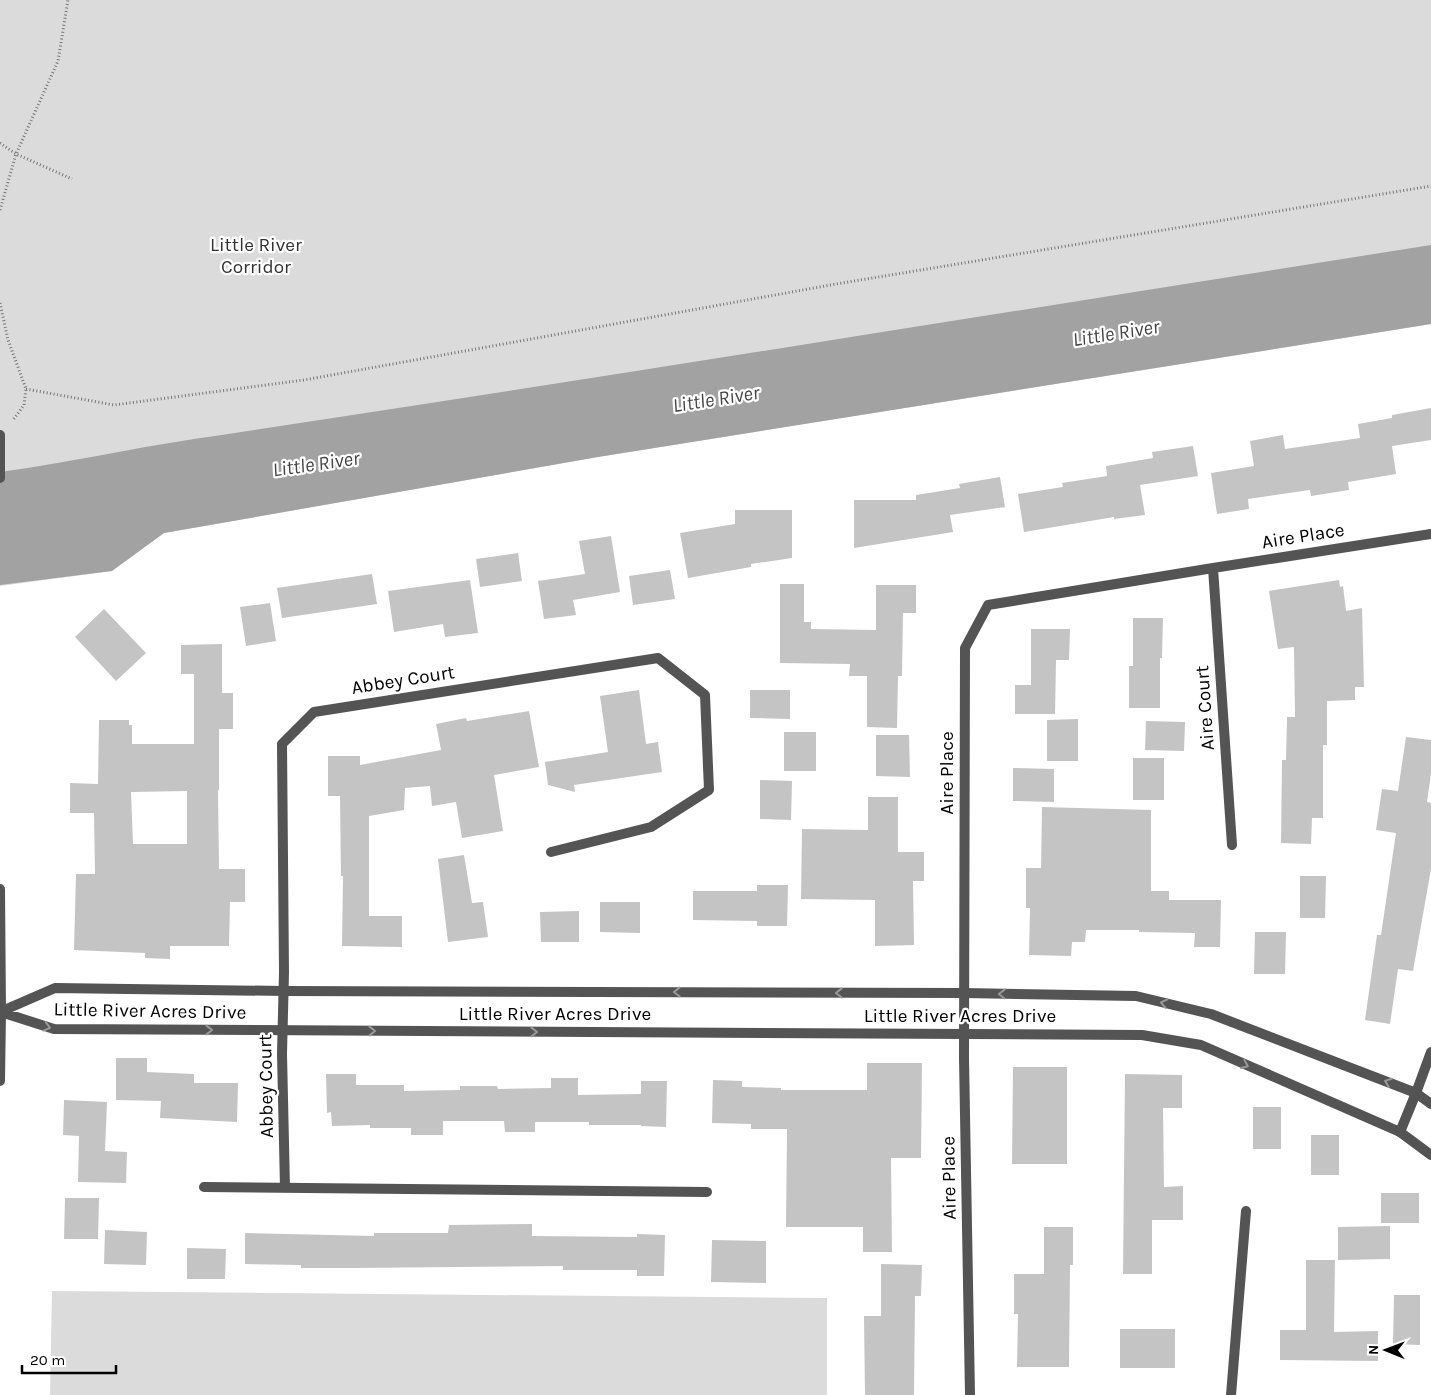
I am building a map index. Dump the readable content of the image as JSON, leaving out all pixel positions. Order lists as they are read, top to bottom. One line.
{"streets":{"street":["Aire Place","Abbey Court","Aire Court","Little River Acres Drive"]},"crossings":[["Aire Place","Aire Court"],["Aire Place","Little River Acres Drive"],["Abbey Court","Little River Acres Drive"]],"water":["Little River"],"parks":["Little River Corridor"],"scale_bar":"20 m","north":"left"}
